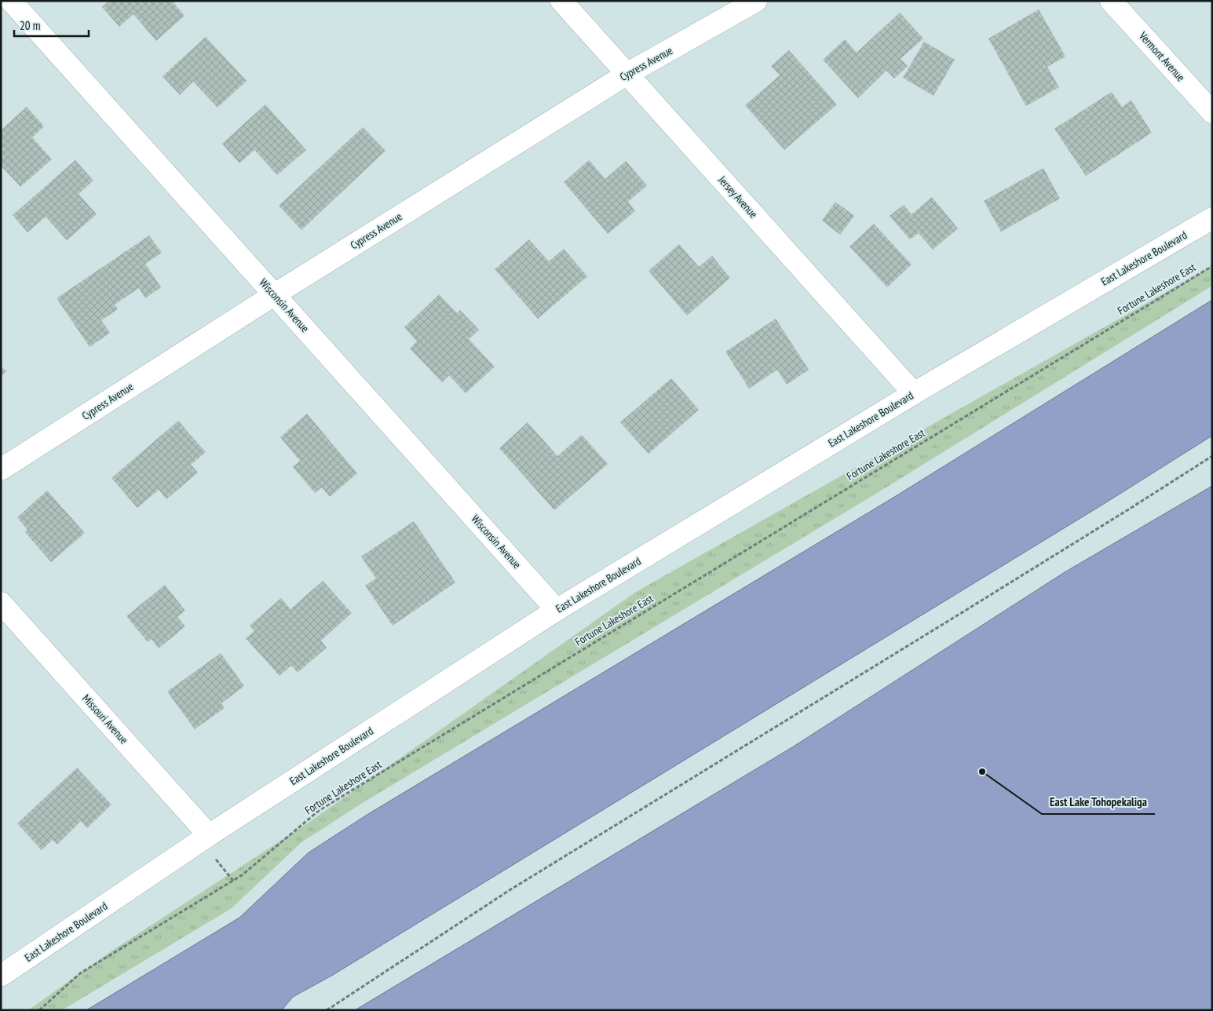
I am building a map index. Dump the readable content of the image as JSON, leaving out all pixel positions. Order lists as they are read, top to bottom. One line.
{"streets":{"street":["Vermont Avenue","Cypress Avenue","Jersey Avenue","East Lakeshore Boulevard","Wisconsin Avenue","Missouri Avenue"],"path":["Fortune Lakeshore East"]},"crossings":[["Cypress Avenue","Jersey Avenue"],["Cypress Avenue","Wisconsin Avenue"],["Jersey Avenue","East Lakeshore Boulevard"],["East Lakeshore Boulevard","Wisconsin Avenue"],["East Lakeshore Boulevard","Missouri Avenue"]],"places":["East Lake Tohopekaliga"],"scale_bar":"20 m"}
